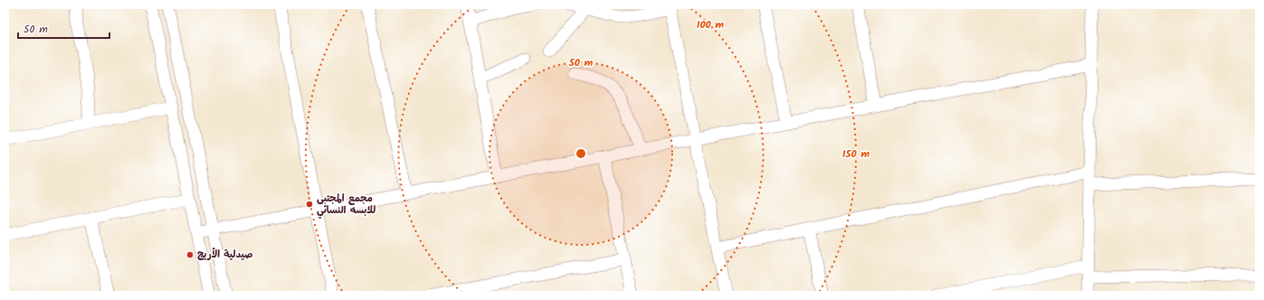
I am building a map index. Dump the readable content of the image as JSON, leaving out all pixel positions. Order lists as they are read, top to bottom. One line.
{"places":["مجمع المجتبى للابسه النسائي","صيدلية الأريج"],"scale_bar":"50 m","rings":["100 m","50 m","150 m"]}
